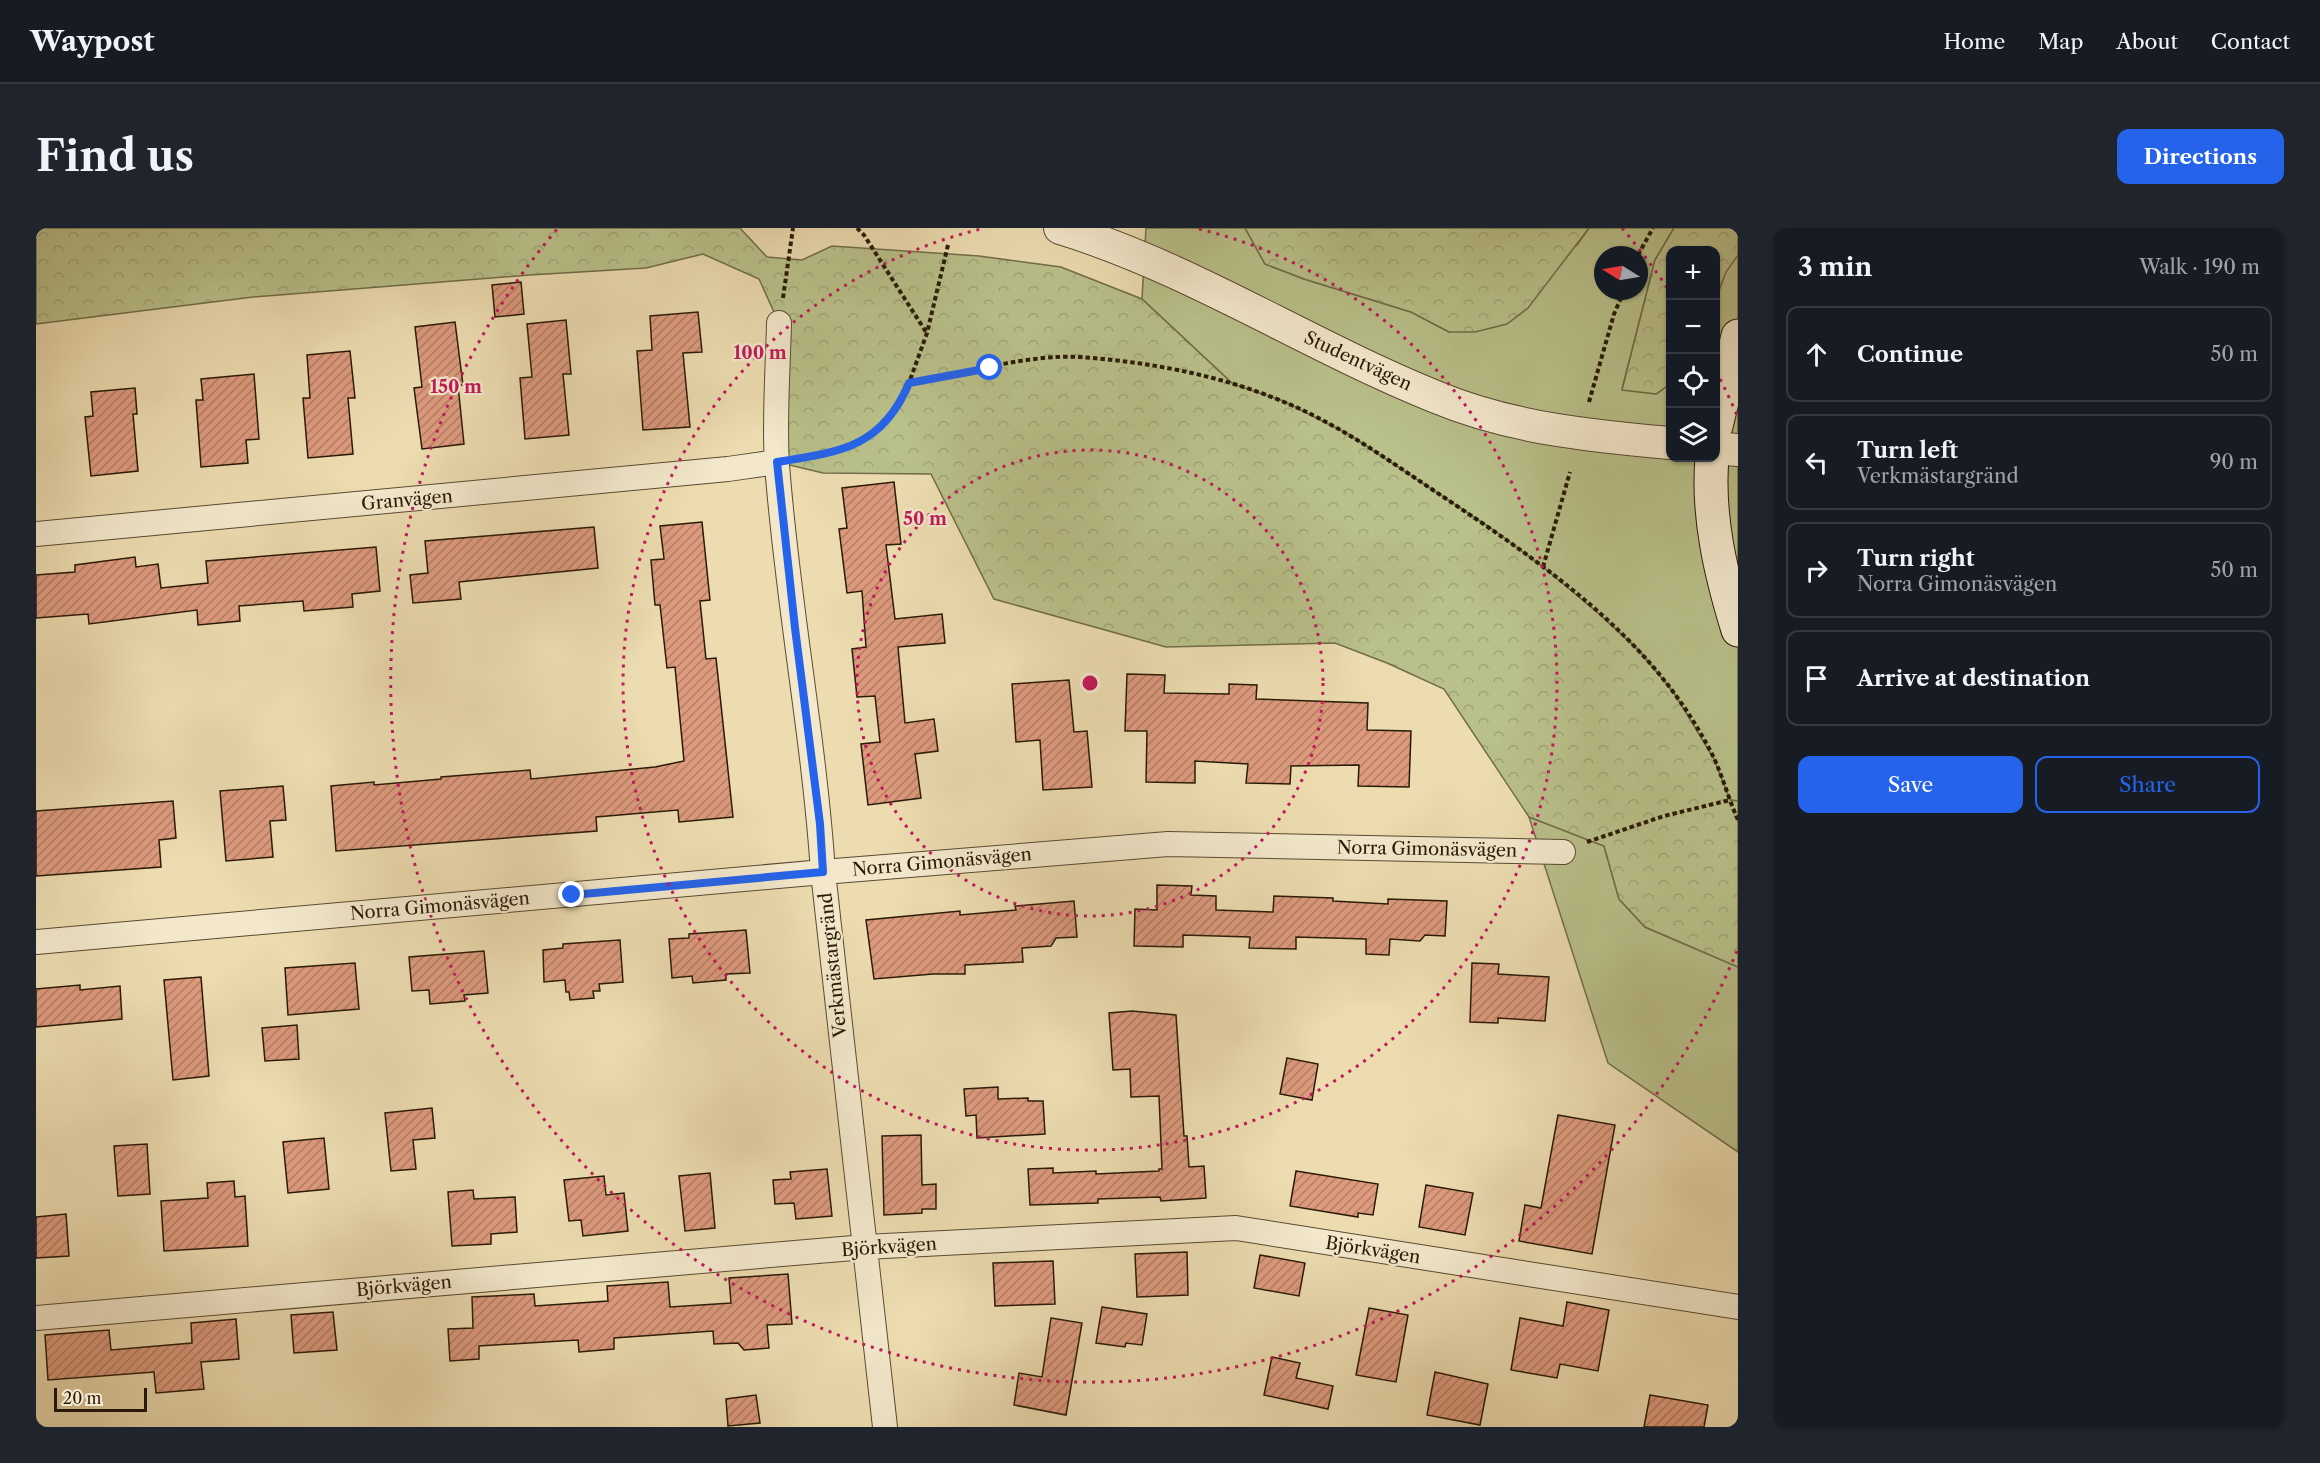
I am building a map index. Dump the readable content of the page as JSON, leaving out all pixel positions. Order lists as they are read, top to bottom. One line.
{"streets":{"street":["Studentvägen","Granvägen","Norra Gimonäsvägen","Verkmästargränd","Björkvägen"]},"crossings":[["Granvägen","Verkmästargränd"],["Norra Gimonäsvägen","Verkmästargränd"],["Verkmästargränd","Björkvägen"]],"scale_bar":"20 m","north":"left","page":{"header":"Waypost","nav":["Home","Map","About","Contact"],"buttons":["Directions",["Save","Share"]],"title":"Find us","heading":["3 min","Walk · 190 m"],"map_buttons":["+","−"],"list":[["Continue","50 m"],["Turn left","Verkmästargränd","90 m"],["Turn right","Norra Gimonäsvägen","50 m"],"Arrive at destination"],"scale":"20 m"},"rings":["100 m","150 m","50 m"]}
